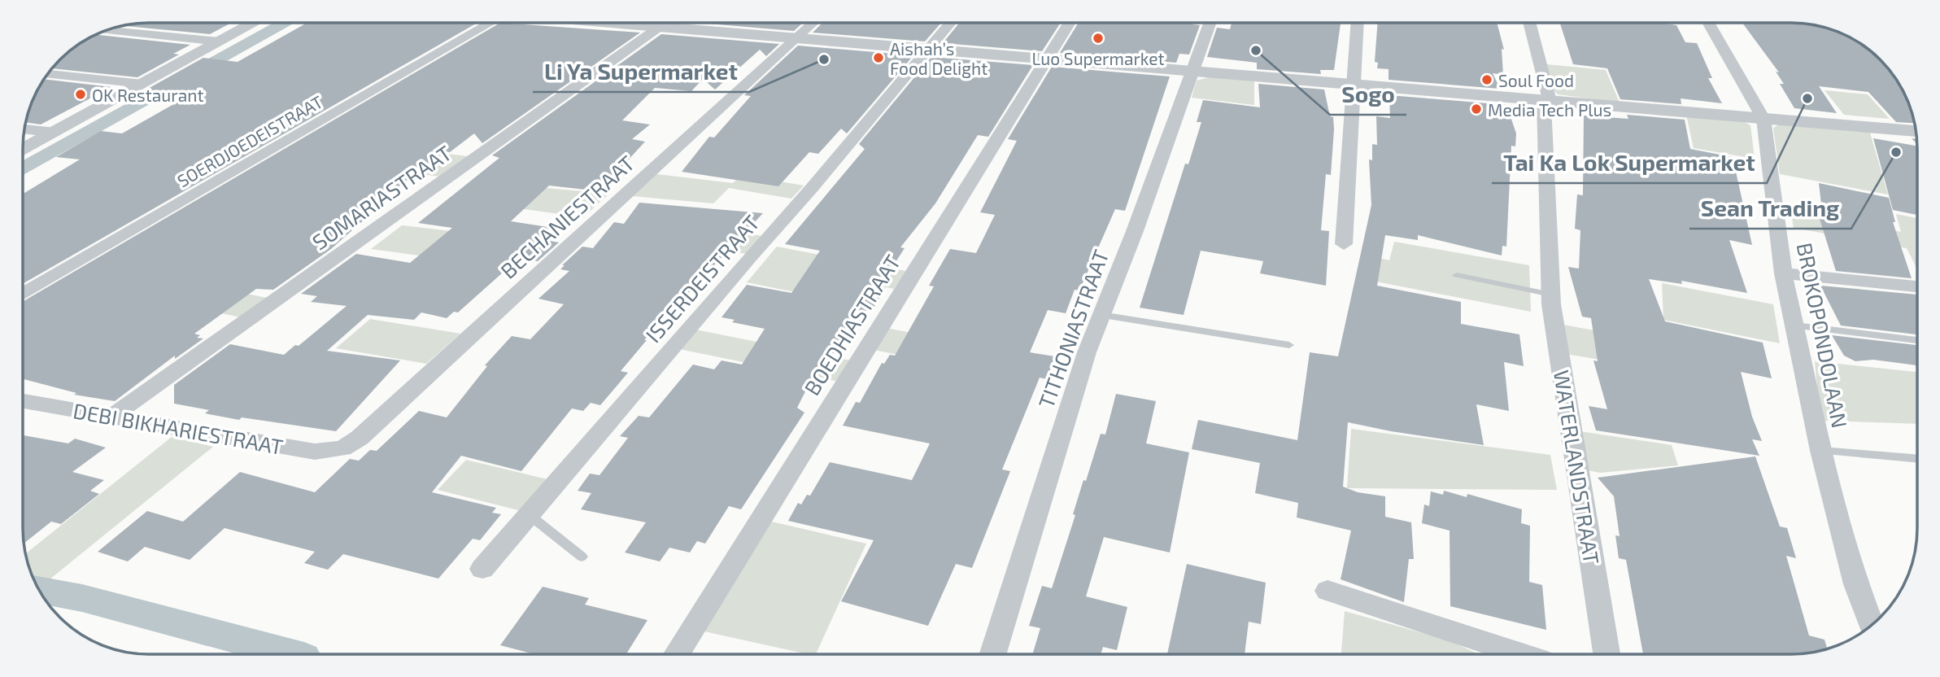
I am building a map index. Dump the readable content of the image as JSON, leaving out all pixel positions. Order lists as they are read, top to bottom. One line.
{"streets":{"street":["SOERDJOEDEISTRAAT","SOMARIASTRAAT","BECHANIESTRAAT","ISSERDEISTRAAT","BOEDHIASTRAAT","TITHONIASTRAAT","BROKOPONDOLAAN","DEBI BIKHARIESTRAAT","WATERLANDSTRAAT"]},"crossings":[["SOMARIASTRAAT","DEBI BIKHARIESTRAAT"],["BECHANIESTRAAT","DEBI BIKHARIESTRAAT"]],"places":["Luo Supermarket","Sogo","Aishah’s Food Delight","Li Ya Supermarket","Soul Food","OK Restaurant","Tai Ka Lok Supermarket","Media Tech Plus","Sean Trading"]}
